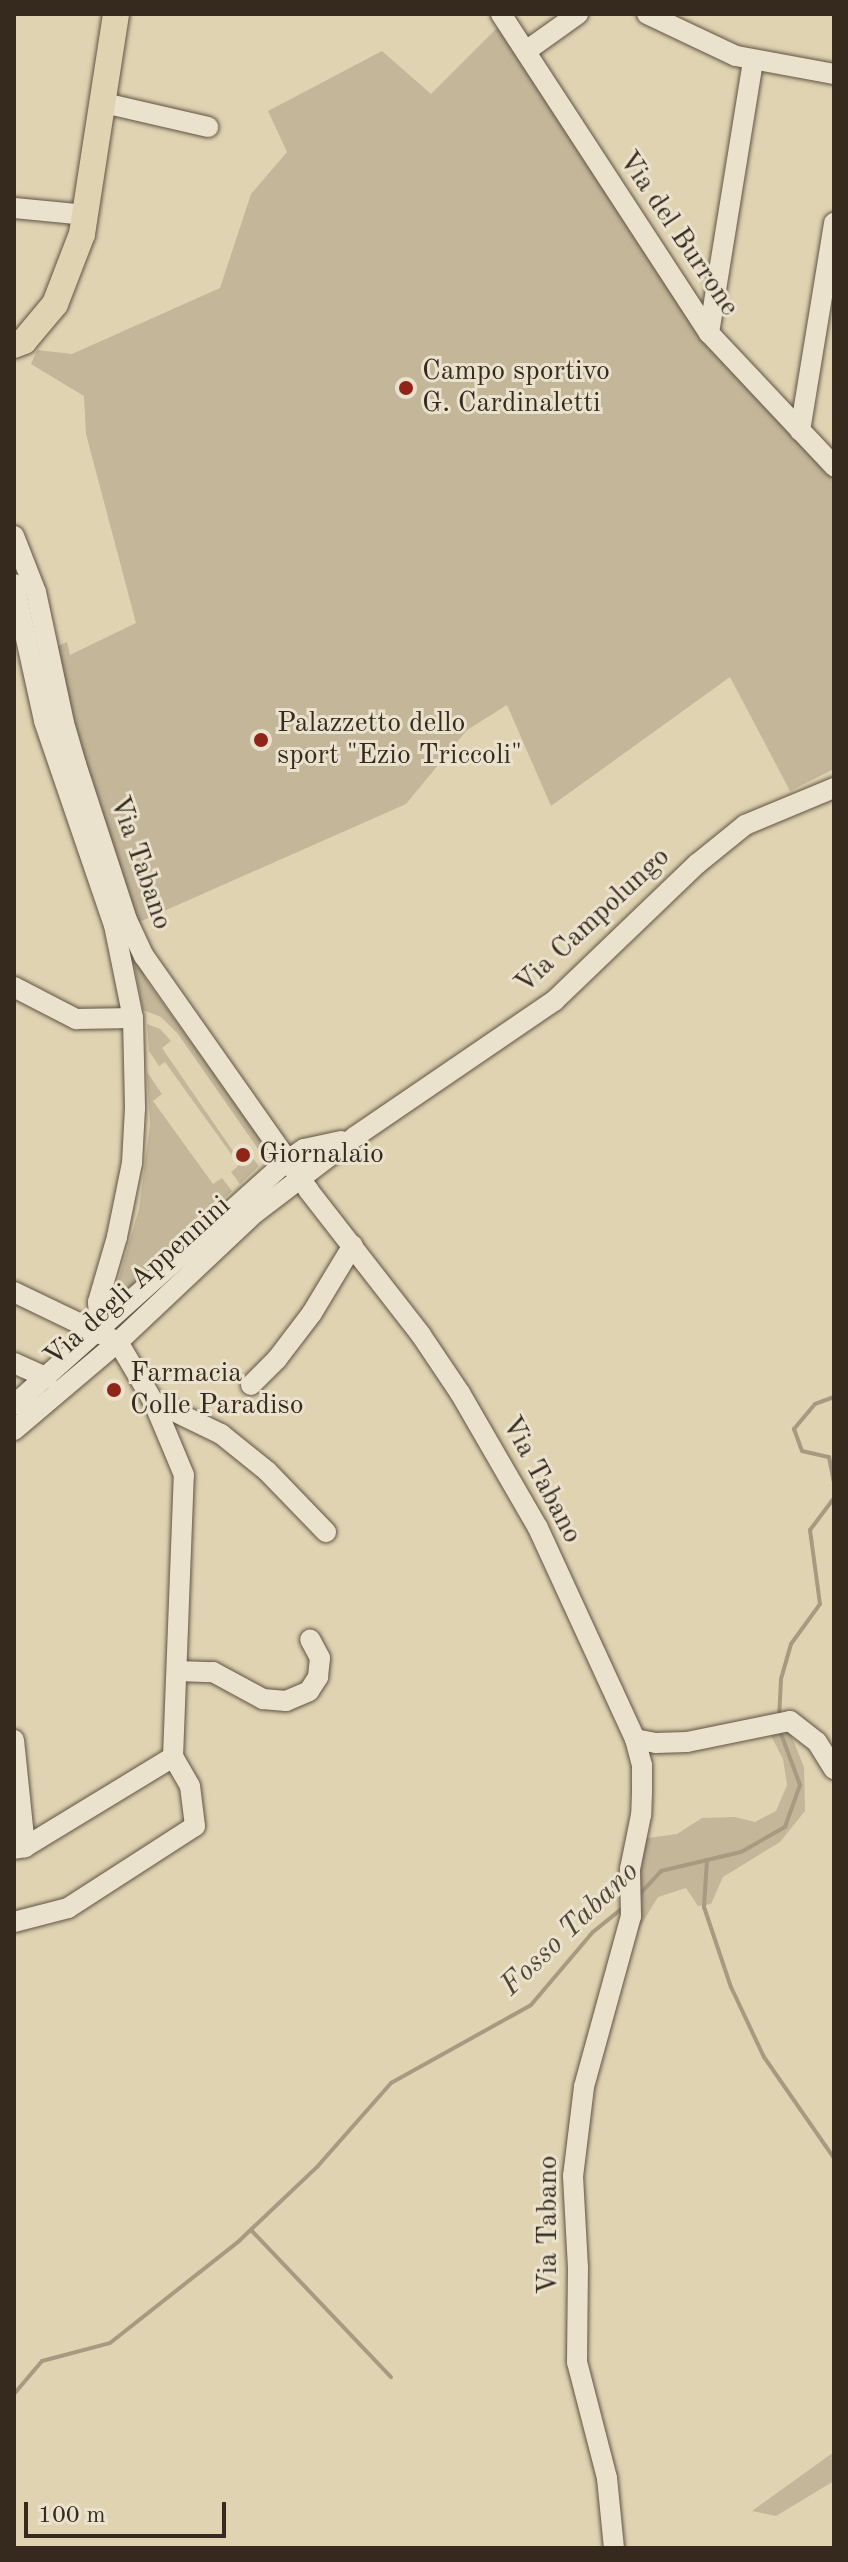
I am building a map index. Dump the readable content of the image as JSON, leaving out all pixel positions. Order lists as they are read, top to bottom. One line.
{"streets":{"street":["Via del Burrone","Via Tabano","Via Campolungo","Via degli Appennini"]},"crossings":[["Via Tabano","Via Campolungo"],["Via Tabano","Via degli Appennini"],["Via Campolungo","Via degli Appennini"]],"water":["Fosso Tabano"],"places":["Campo sportivo G. Cardinaletti","Palazzetto dello sport \"Ezio Triccoli\"","Giornalaio","Farmacia Colle Paradiso"],"scale_bar":"100 m"}
